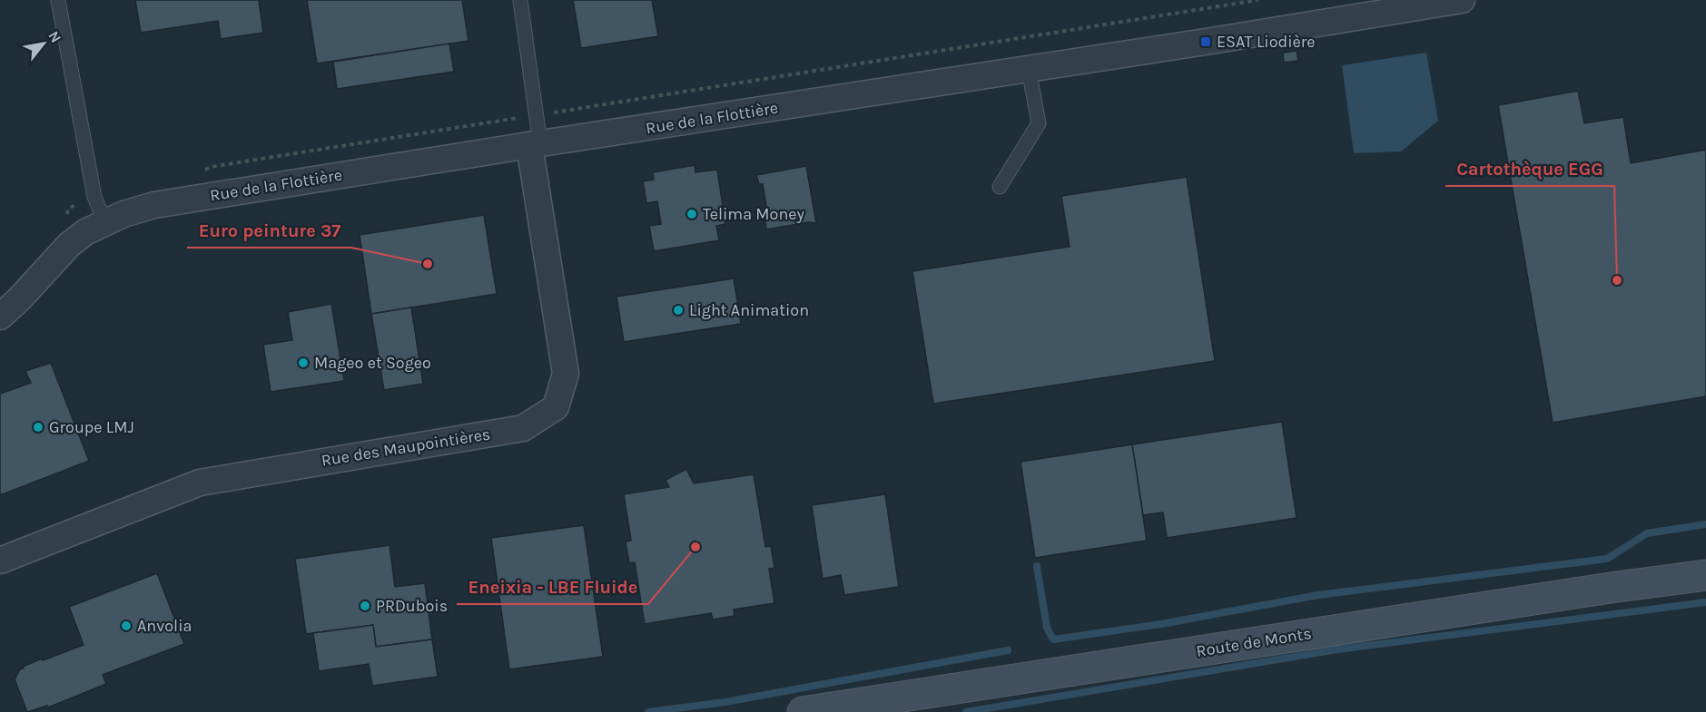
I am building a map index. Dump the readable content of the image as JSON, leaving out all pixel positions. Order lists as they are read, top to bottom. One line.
{"streets":{"main road":["Route de Monts"],"street":["Rue de la Flottière","Rue des Maupointières"]},"crossings":[["Rue de la Flottière","Rue des Maupointières"]],"places":{"transit":["ESAT Liodière"],"other":["Telima Money","Euro peinture 37","Cartothèque EGG","Light Animation","Mageo et Sogeo","Groupe LMJ","Eneixia - LBE Fluide","PRDubois","Anvolia"]},"north":"top right"}
